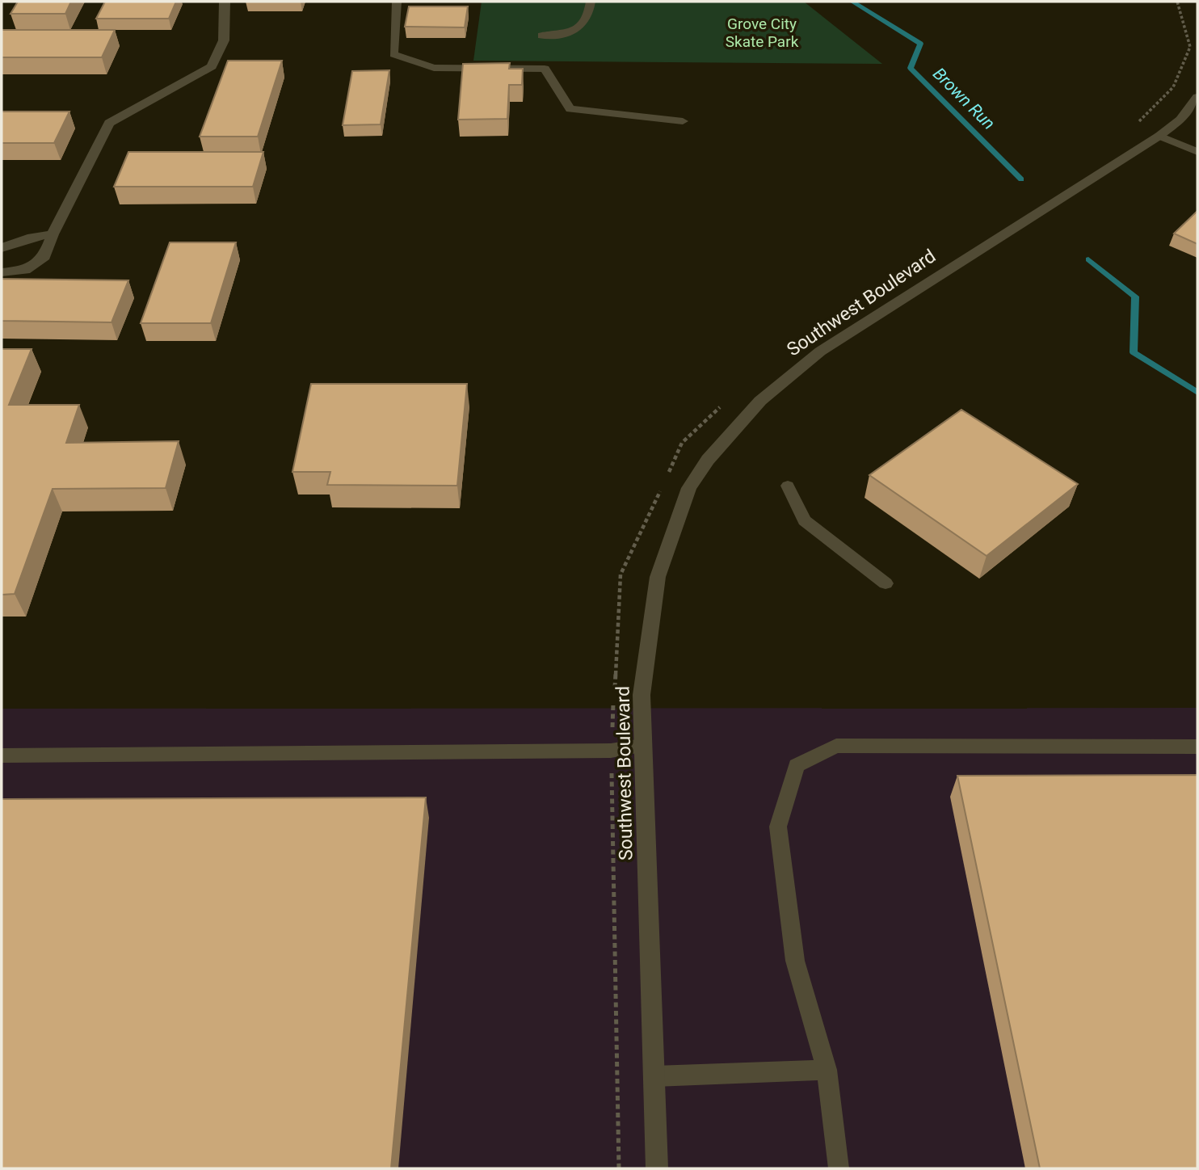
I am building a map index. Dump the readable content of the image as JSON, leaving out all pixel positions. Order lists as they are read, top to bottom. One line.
{"streets":{"street":["Southwest Boulevard"]},"water":["Brown Run"],"parks":["Grove City Skate Park"]}
